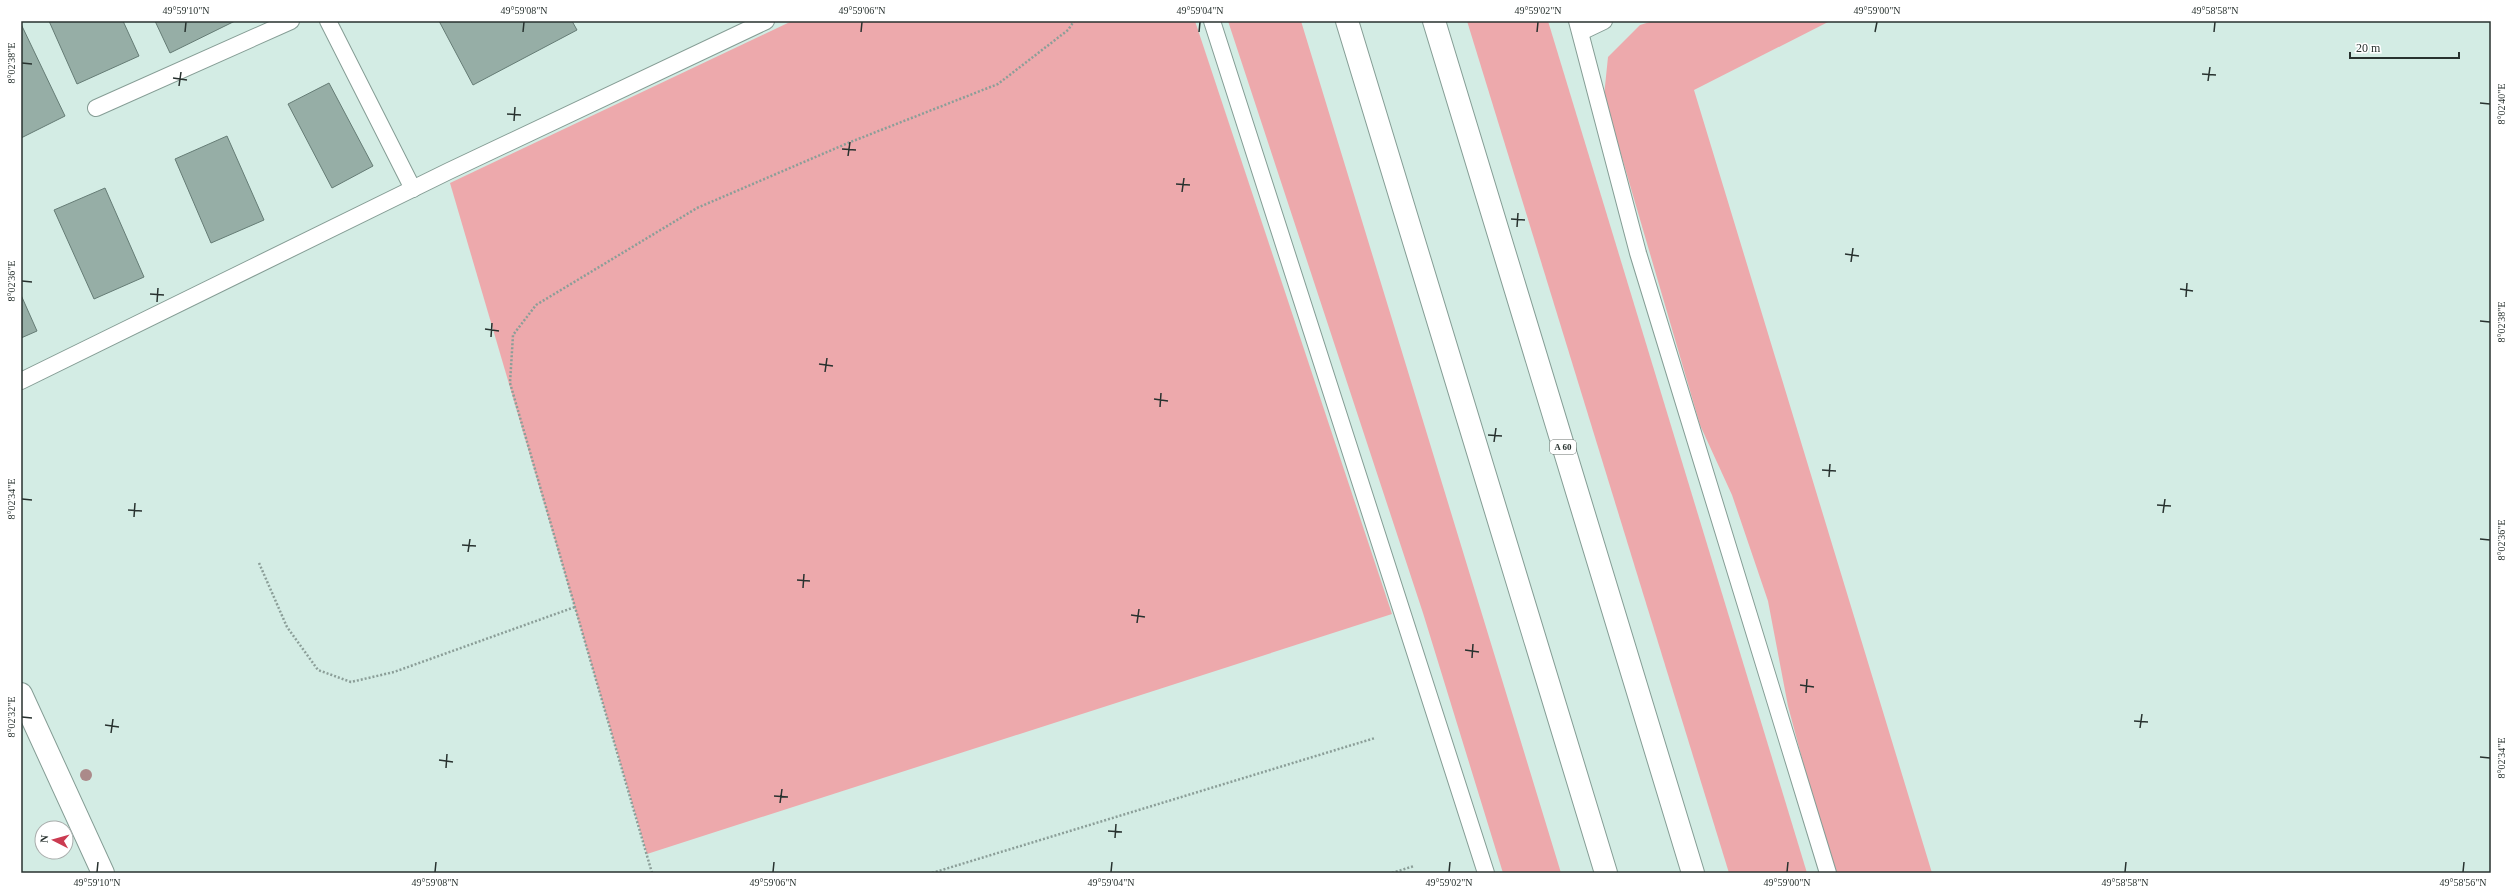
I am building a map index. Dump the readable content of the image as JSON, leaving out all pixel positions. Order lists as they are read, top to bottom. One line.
{"streets":{"main road":["A 60"]},"scale_bar":"20 m","north":"left","coordinates":["49°59'10\"N","49°59'08\"N","49°59'06\"N","49°59'04\"N","49°59'02\"N","49°59'00\"N","49°58'58\"N","8°02'38\"E","8°02'40\"E","8°02'36\"E","8°02'34\"E","8°02'32\"E","49°58'56\"N"]}
